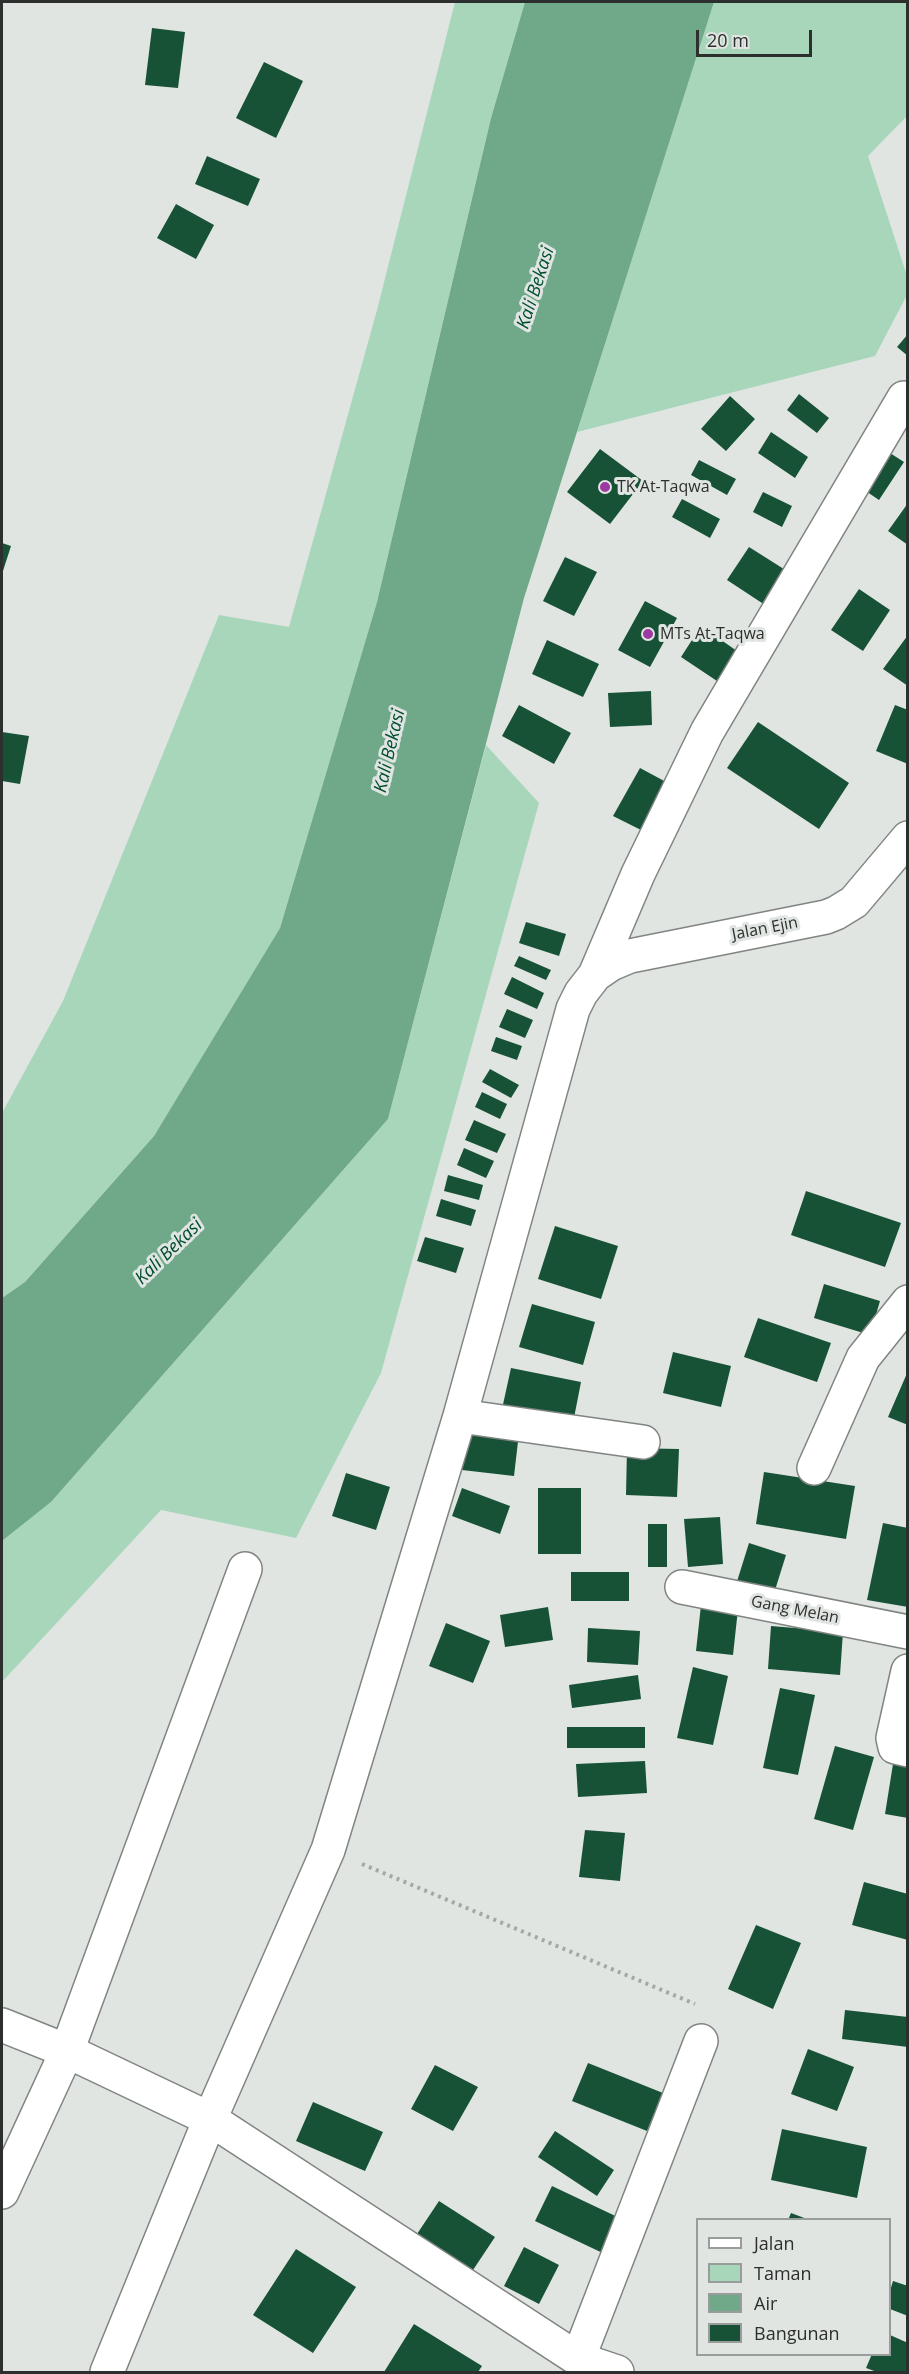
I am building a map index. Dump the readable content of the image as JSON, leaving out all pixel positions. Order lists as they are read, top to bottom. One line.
{"streets":{"street":["Jalan Ejin","Gang Melan"]},"water":["Kali Bekasi"],"places":["TK At-Taqwa","MTs At-Taqwa"],"legend":["Jalan","Taman","Air","Bangunan"],"scale_bar":"20 m"}
